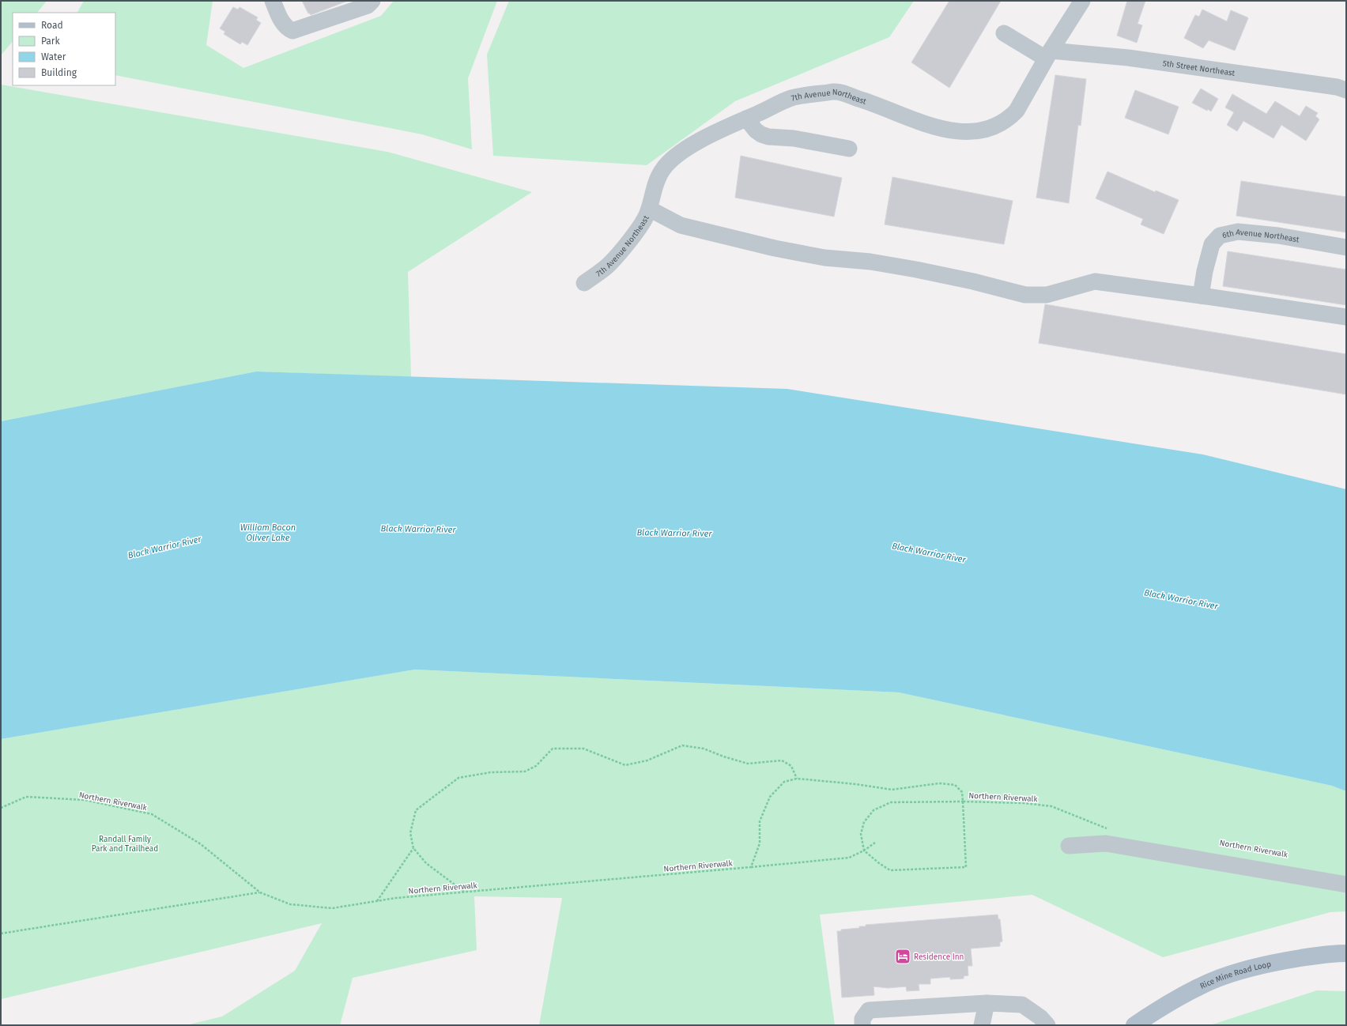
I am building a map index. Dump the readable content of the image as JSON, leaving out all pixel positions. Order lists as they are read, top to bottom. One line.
{"streets":{"main road":["Rice Mine Road Loop"],"street":["5th Street Northeast","7th Avenue Northeast","6th Avenue Northeast"],"path":["Northern Riverwalk"]},"crossings":[["5th Street Northeast","7th Avenue Northeast"]],"water":["William Bacon Oliver Lake","Black Warrior River"],"parks":["Randall Family Park and Trailhead"],"places":{"hotel":["Residence Inn"]},"legend":["Road","Park","Water","Building"]}
